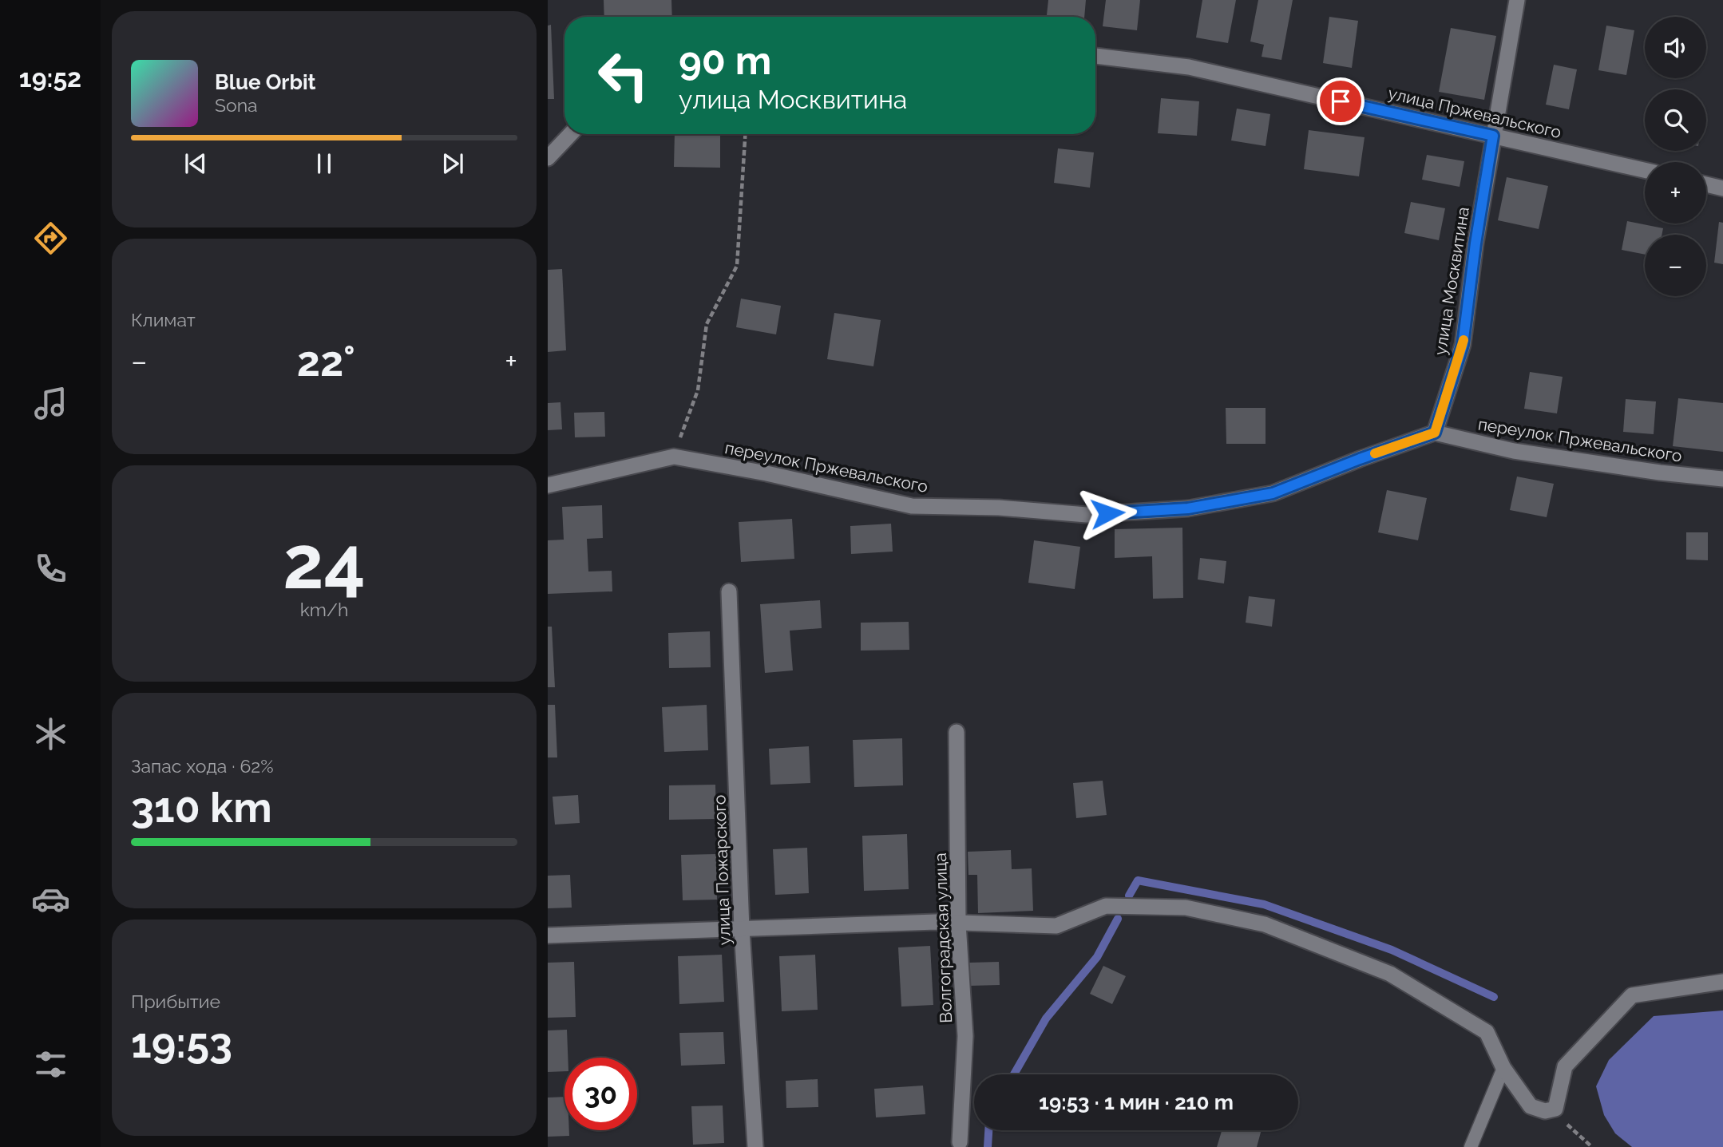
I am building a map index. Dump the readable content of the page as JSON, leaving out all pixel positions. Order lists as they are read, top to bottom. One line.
{"streets":{"street":["улица Пржевальского","улица Москвитина","переулок Пржевальского","улица Пожарского","Волгоградская улица"]},"crossings":[["улица Пржевальского","улица Москвитина"],["улица Москвитина","переулок Пржевальского"]],"page":{"tabs":"19:52","map_buttons":["+","−"],"turn":["90 m","улица Москвитина"],"song":["Blue Orbit","Sona"],"tile":["Климат",["24","km/h"],["Запас хода · 62%","310 km"],["Прибытие","19:53"]],"heat":["−","22°","+"],"limit":"30","trip":"19:53 · 1 мин · 210 m"}}
